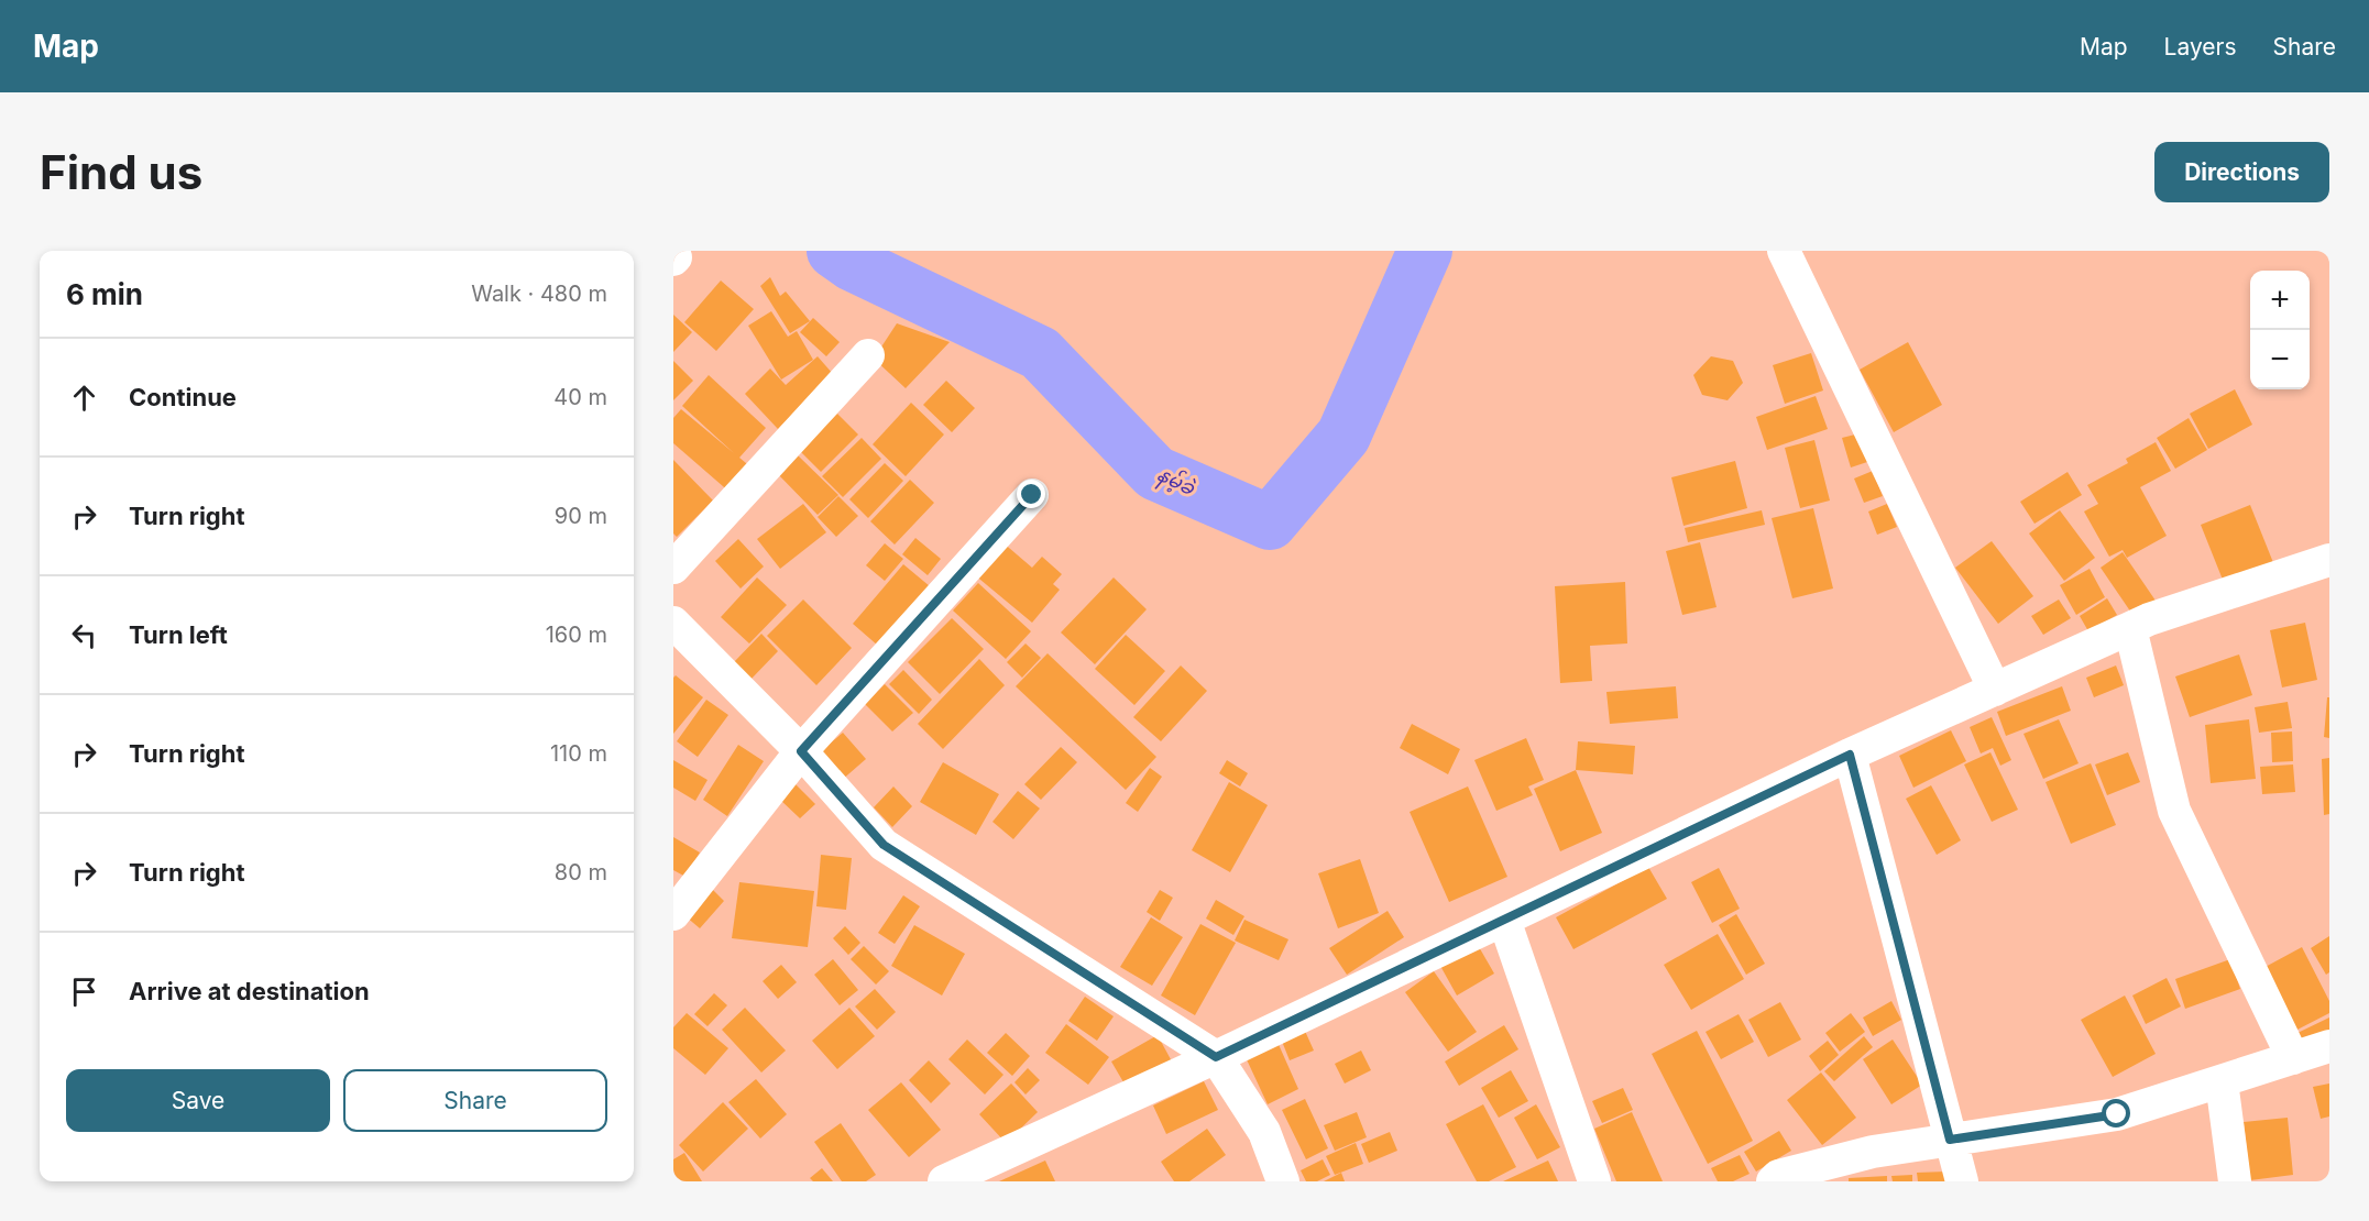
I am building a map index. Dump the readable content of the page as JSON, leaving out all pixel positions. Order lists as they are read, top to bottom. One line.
{"water":["နမ့်ခဲ"],"page":{"header":"Map","nav":["Map","Layers","Share"],"buttons":["Directions",["Save","Share"]],"title":"Find us","heading":["6 min","Walk · 480 m"],"map_buttons":["+","−"],"list":[["Continue","40 m"],["Turn right","90 m"],["Turn left","160 m"],["Turn right","110 m"],["Turn right","80 m"],"Arrive at destination"]}}
